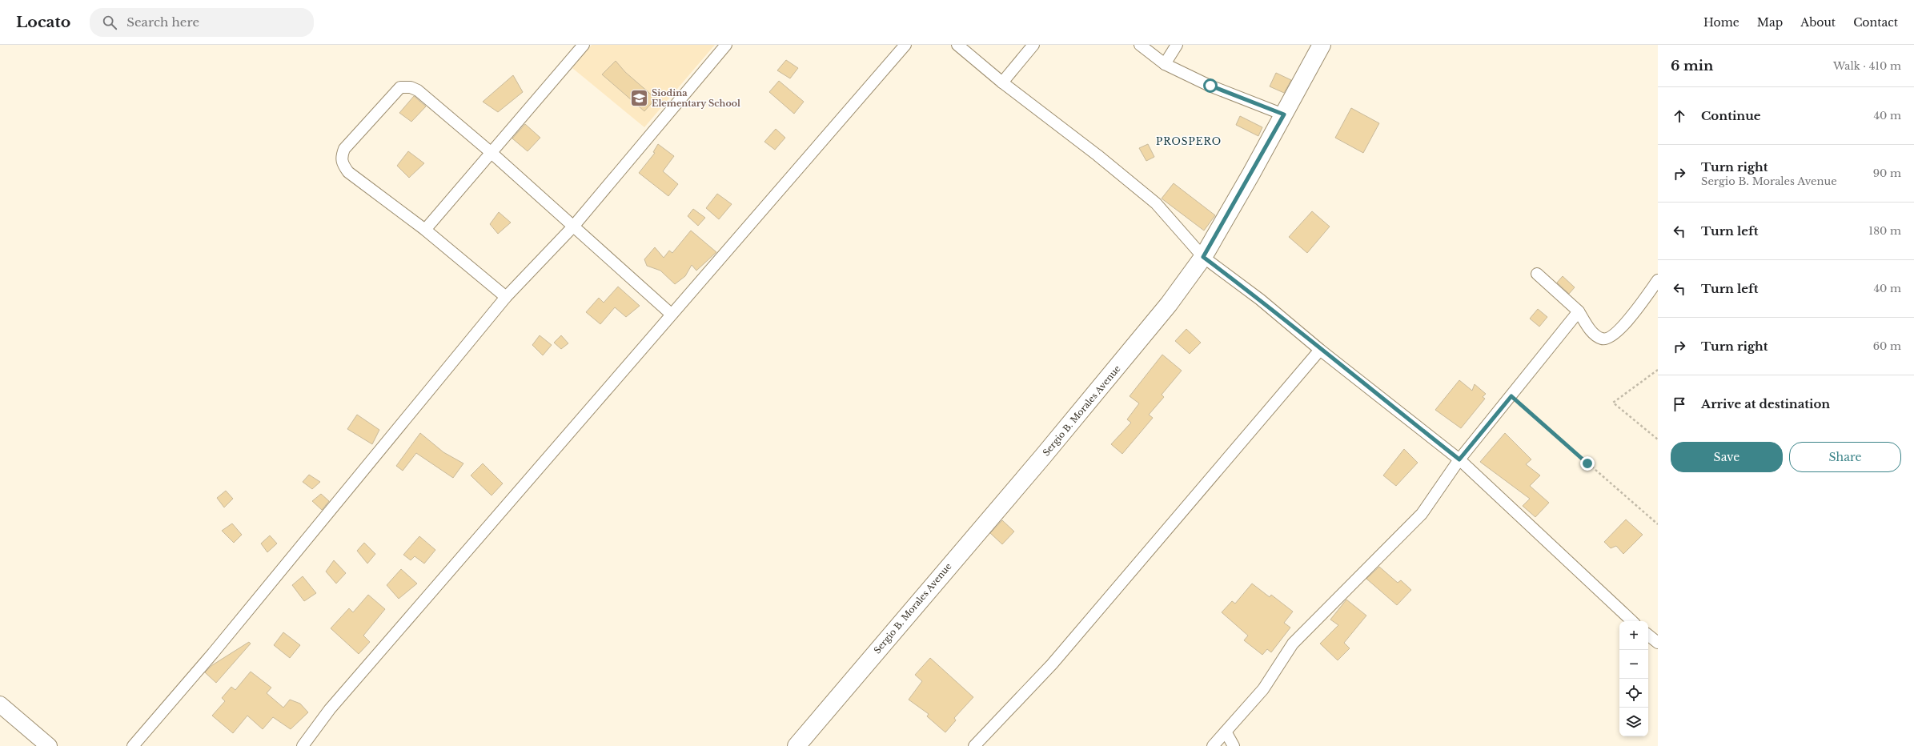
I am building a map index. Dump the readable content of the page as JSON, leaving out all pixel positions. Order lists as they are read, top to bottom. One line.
{"streets":{"main road":["Sergio B. Morales Avenue"]},"districts":["PROSPERO"],"places":{"school or university":["Siodina Elementary School"]},"page":{"header":"Locato","search":"Search here","nav":["Home","Map","About","Contact"],"heading":["6 min","Walk · 410 m"],"list":[["Continue","40 m"],["Turn right","Sergio B. Morales Avenue","90 m"],["Turn left","180 m"],["Turn left","40 m"],["Turn right","60 m"],"Arrive at destination"],"buttons":["Save","Share"],"map_buttons":["+","−"]}}
